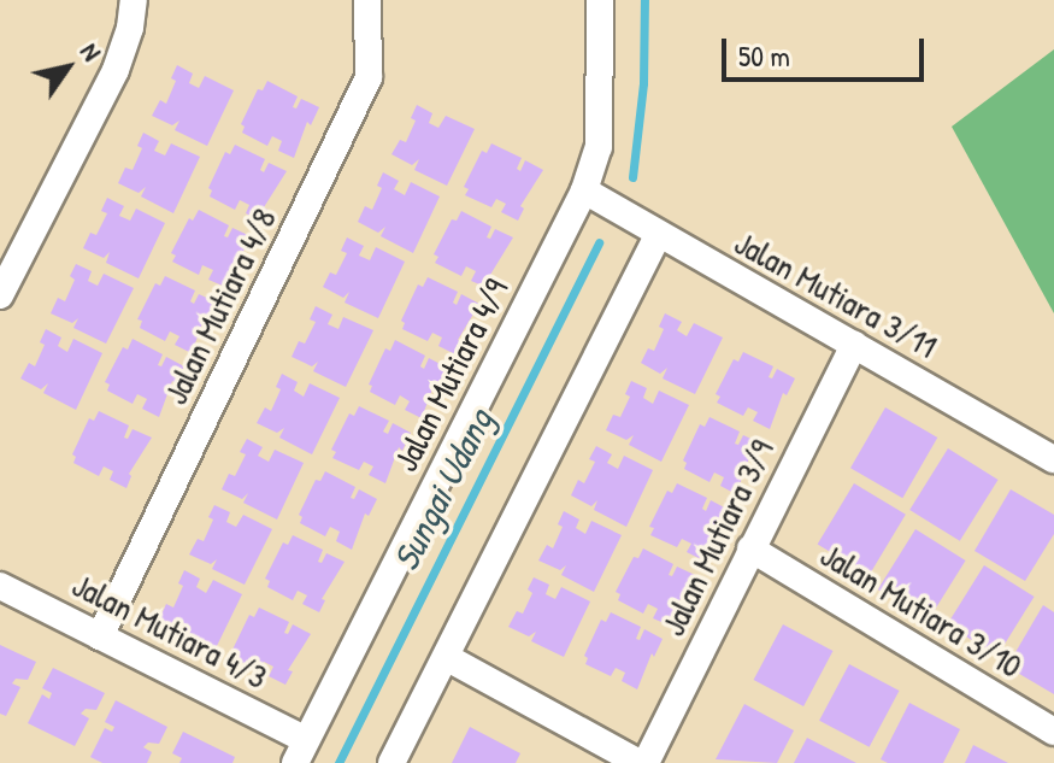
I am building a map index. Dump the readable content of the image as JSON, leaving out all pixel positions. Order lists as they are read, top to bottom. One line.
{"streets":{"street":["Jalan Mutiara 3/11","Jalan Mutiara 4/8","Jalan Mutiara 4/9","Jalan Mutiara 3/9","Jalan Mutiara 3/10","Jalan Mutiara 4/3"]},"crossings":[["Jalan Mutiara 3/11","Jalan Mutiara 4/9"],["Jalan Mutiara 3/11","Jalan Mutiara 3/9"],["Jalan Mutiara 4/8","Jalan Mutiara 4/3"],["Jalan Mutiara 4/9","Jalan Mutiara 4/3"],["Jalan Mutiara 3/9","Jalan Mutiara 3/10"]],"water":["Sungai Udang"],"scale_bar":"50 m","north":"top right"}
